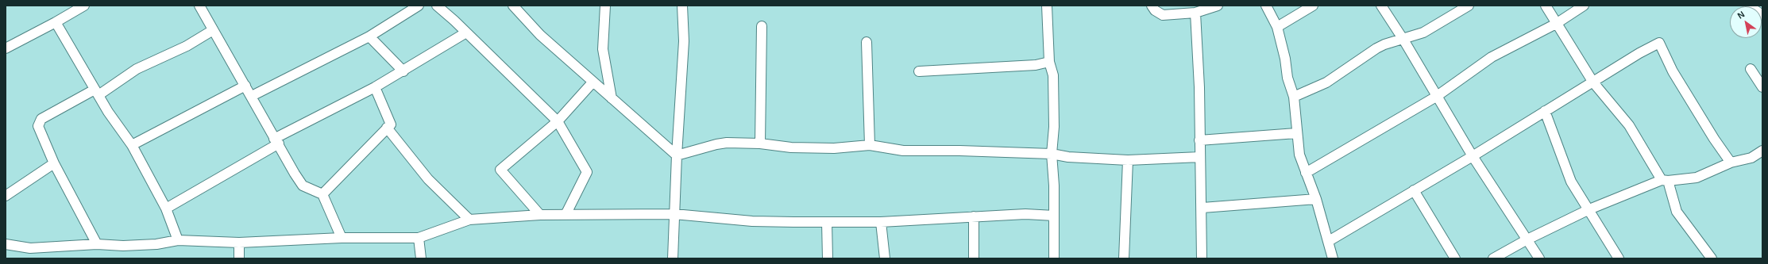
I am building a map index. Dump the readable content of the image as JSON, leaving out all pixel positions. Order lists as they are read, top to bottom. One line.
{"north":"top left"}
